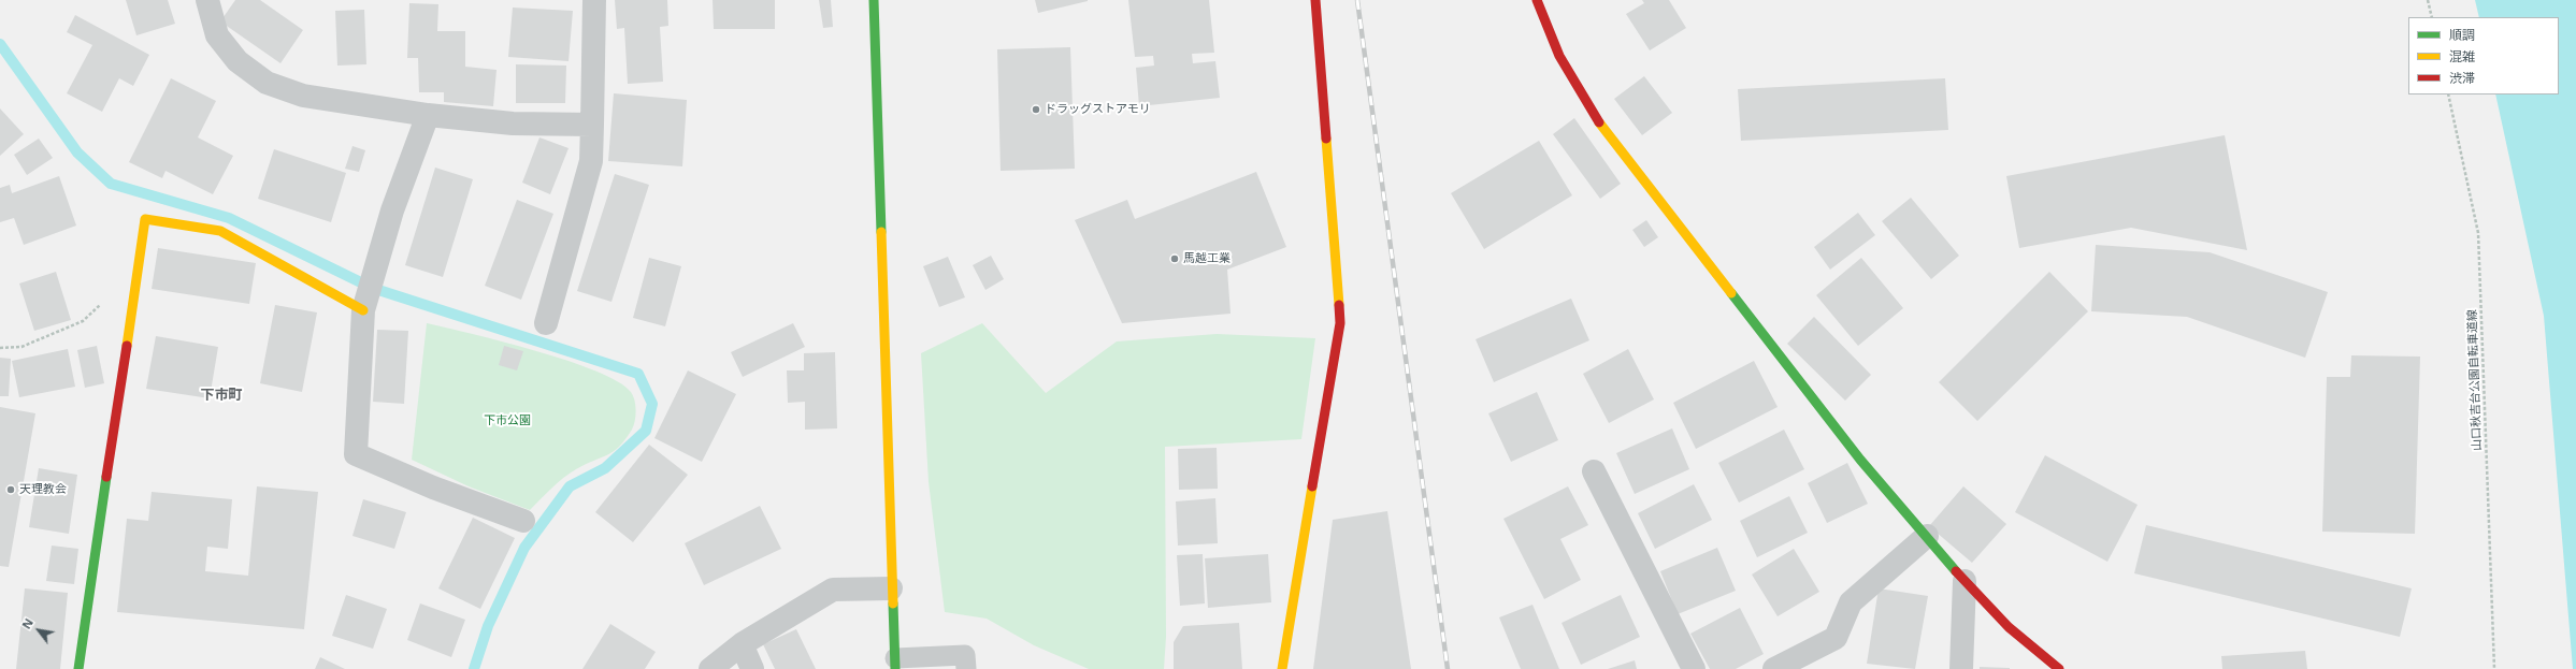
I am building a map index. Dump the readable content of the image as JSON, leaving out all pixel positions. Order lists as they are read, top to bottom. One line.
{"streets":{"path":["山口秋吉台公園自転車道線"]},"districts":["下市町"],"parks":["下市公園"],"places":["ドラッグストアモリ","馬越工業","天理教会"],"legend":["順調","混雑","渋滞"],"north":"top left"}
